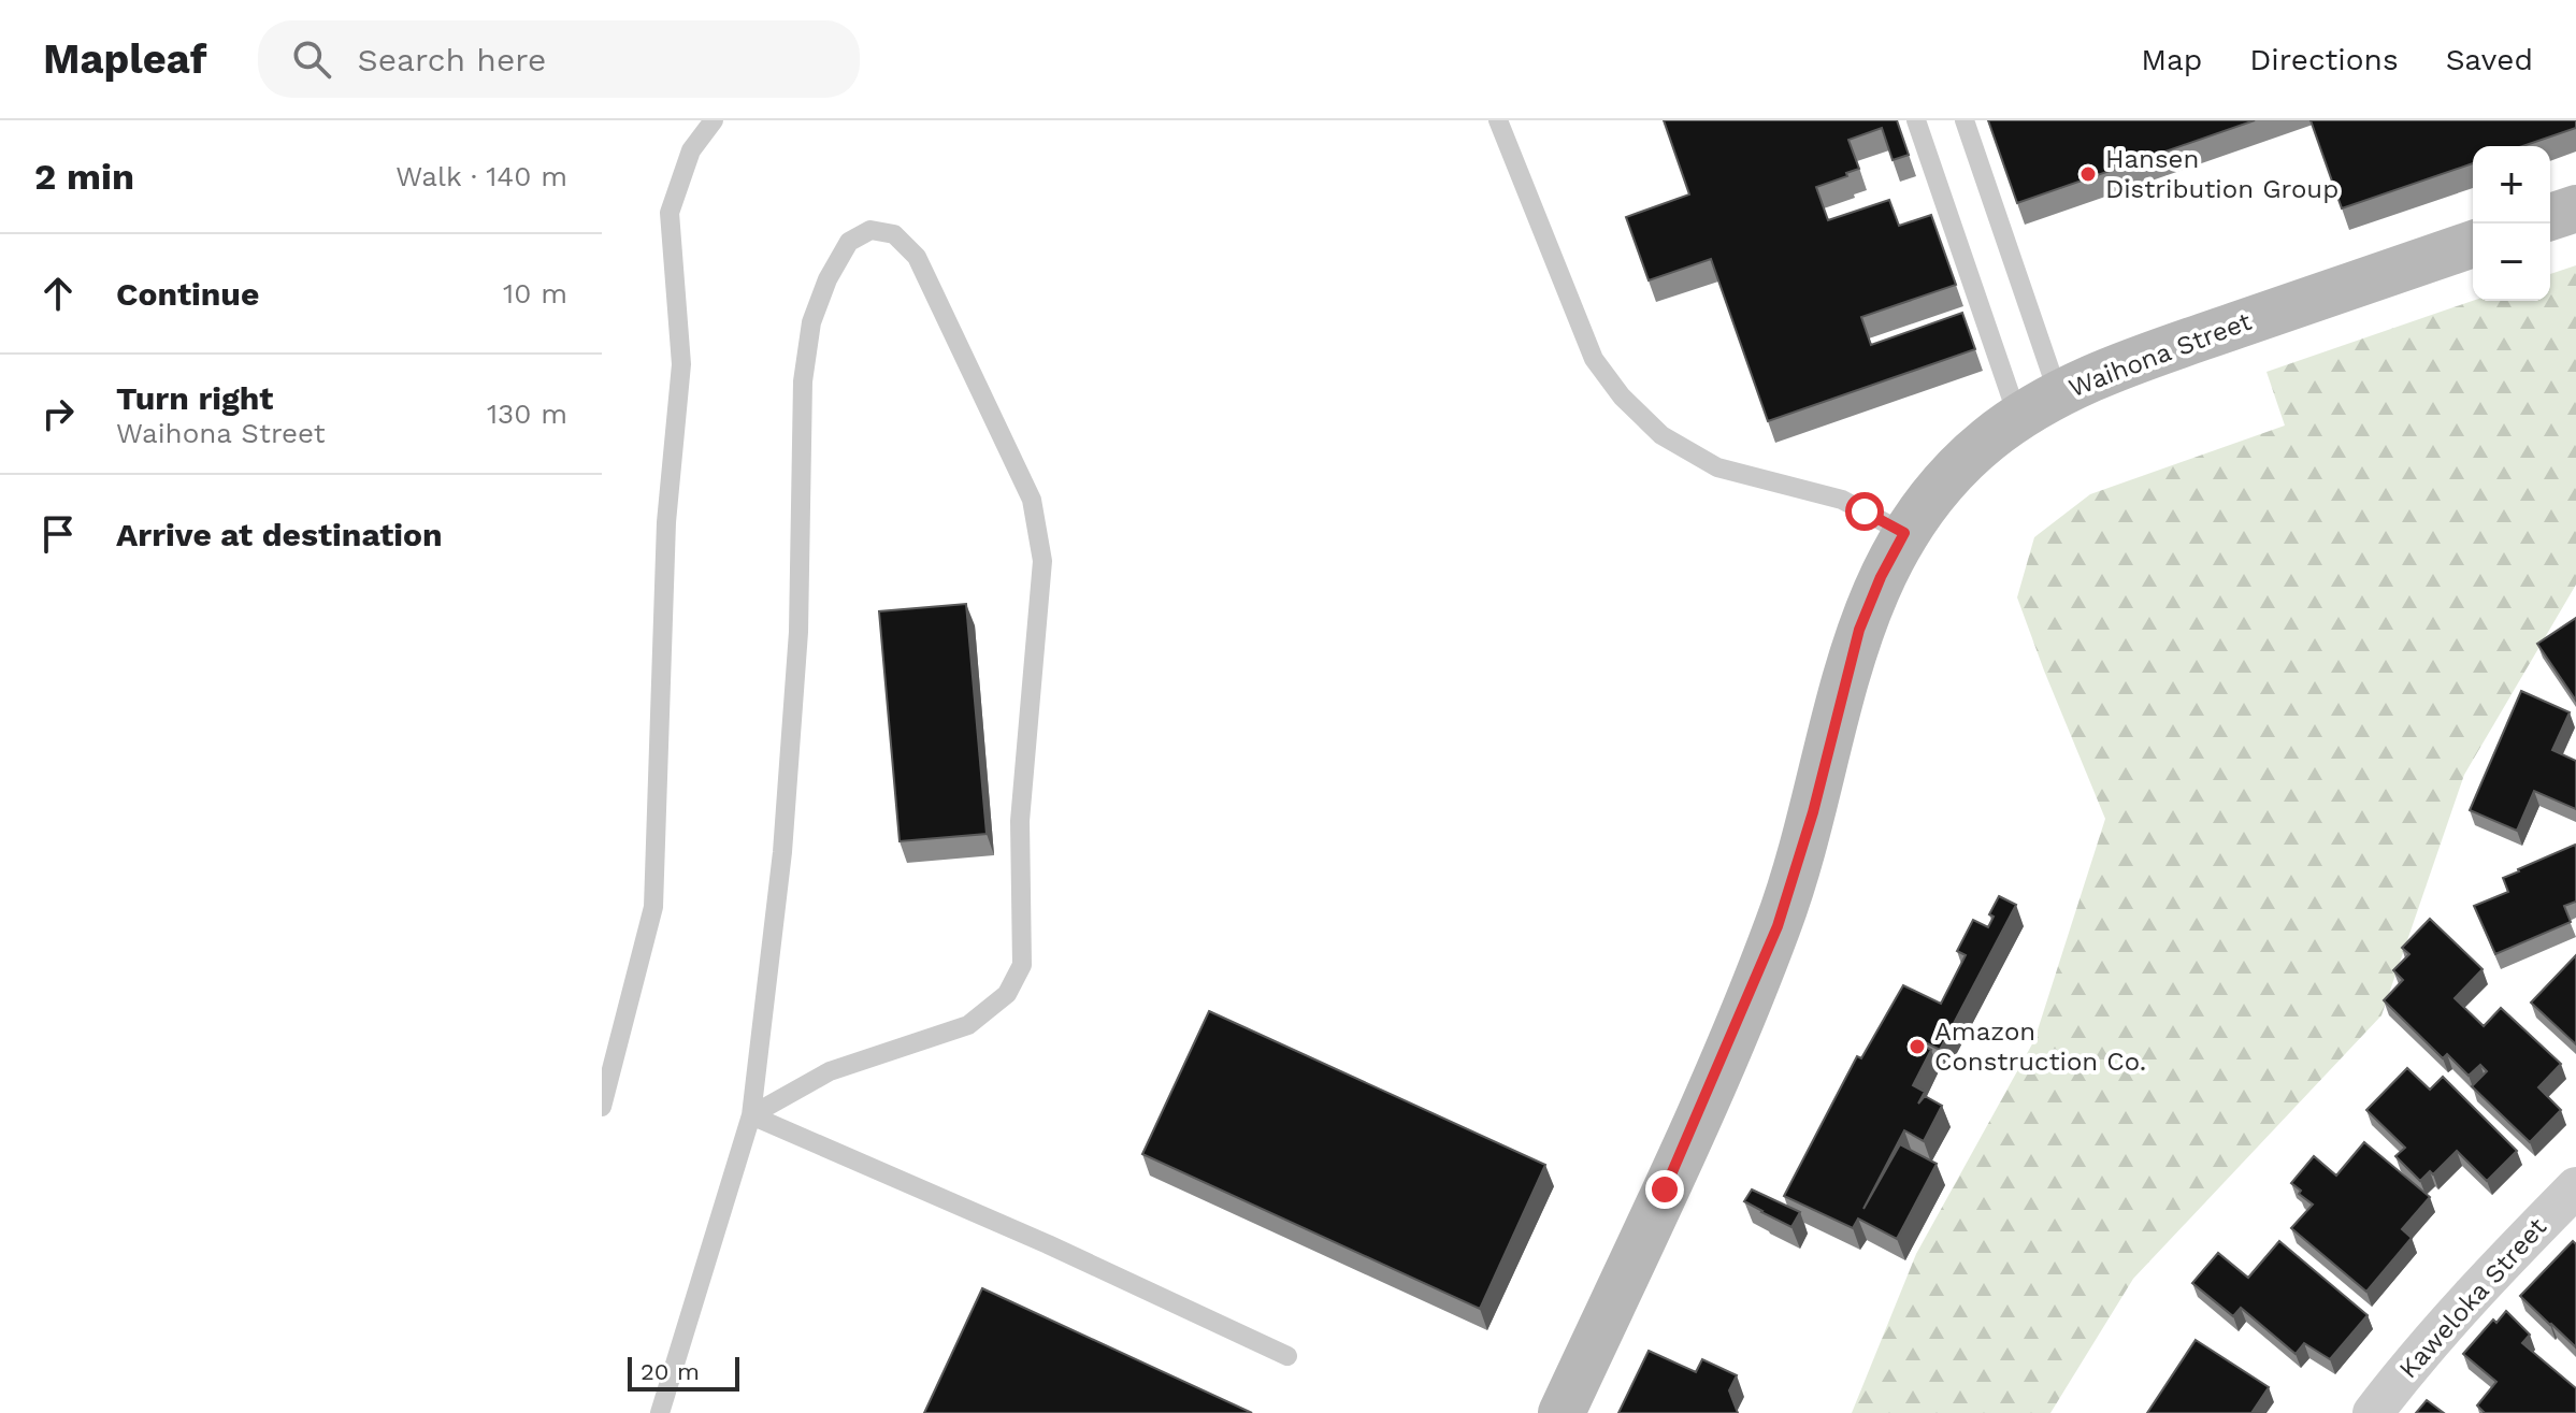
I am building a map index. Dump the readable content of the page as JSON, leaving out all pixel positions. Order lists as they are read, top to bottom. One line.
{"streets":{"street":["Waihona Street","Kaweloka Street"]},"places":["Hansen Distribution Group","Amazon Construction Co."],"scale_bar":"20 m","page":{"header":"Mapleaf","search":"Search here","nav":["Map","Directions","Saved"],"heading":["2 min","Walk · 140 m"],"map_buttons":["+","−"],"list":[["Continue","10 m"],["Turn right","Waihona Street","130 m"],"Arrive at destination"],"scale":"20 m"}}
